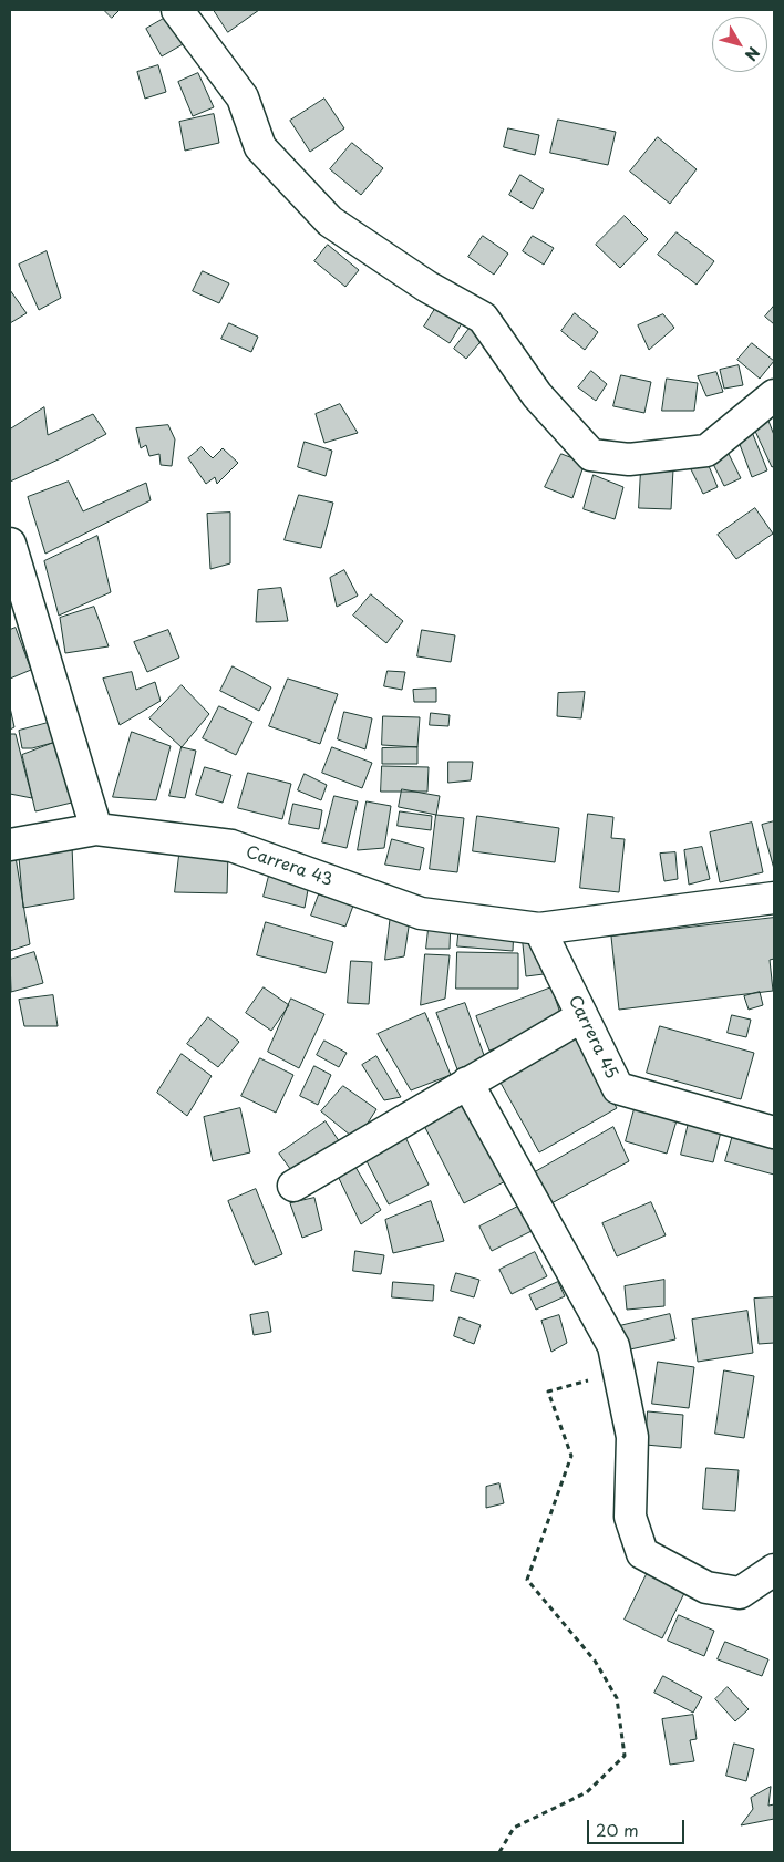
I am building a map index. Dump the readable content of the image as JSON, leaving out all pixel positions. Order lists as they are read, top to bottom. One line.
{"streets":{"street":["Carrera 43","Carrera 45"]},"crossings":[["Carrera 43","Carrera 45"]],"scale_bar":"20 m","north":"bottom right"}
